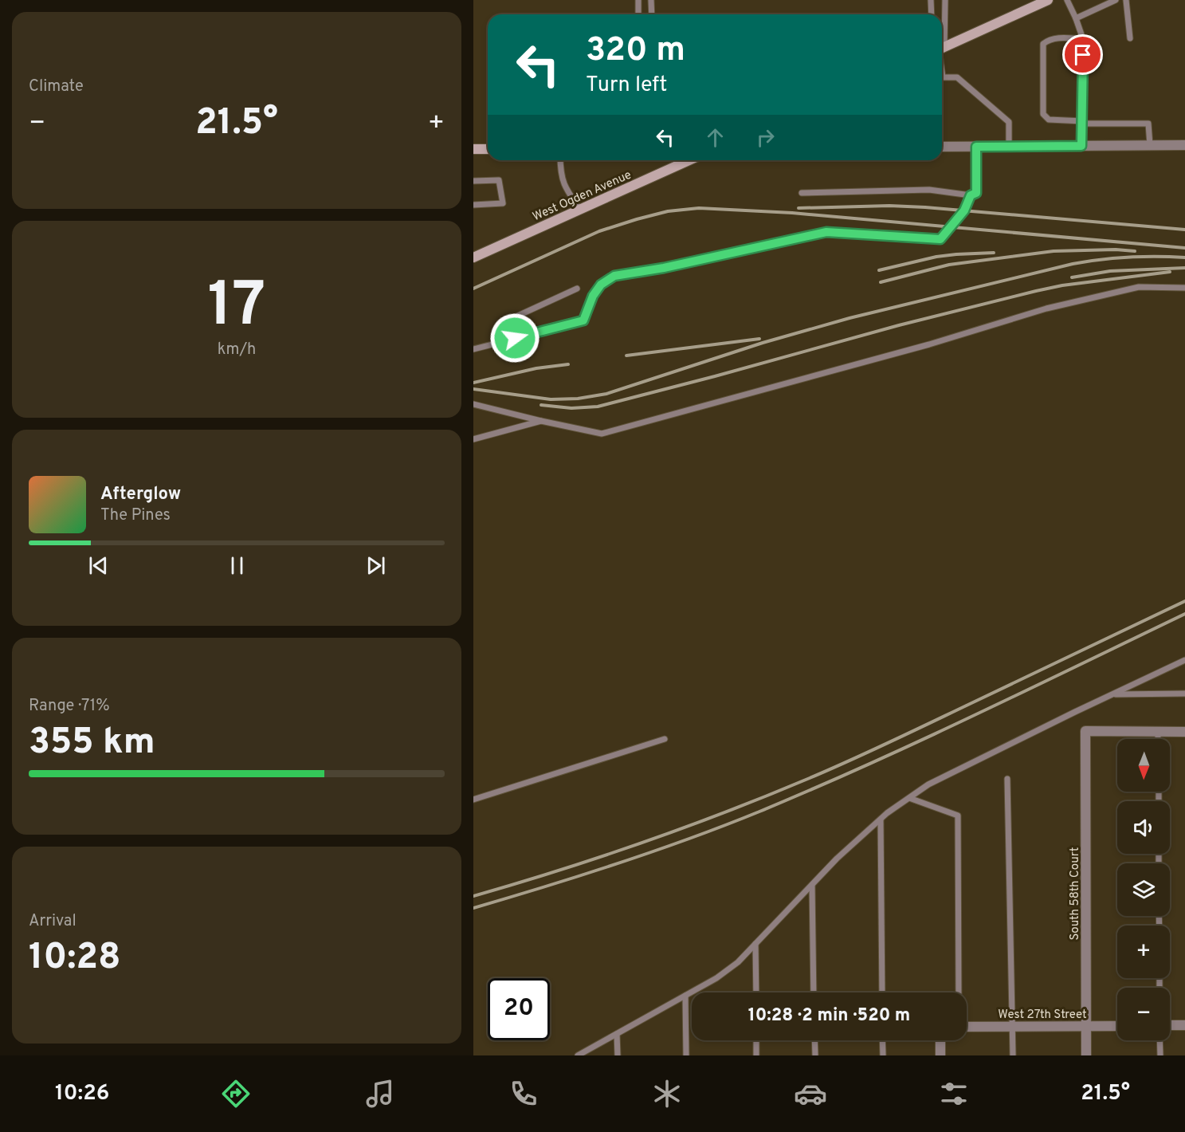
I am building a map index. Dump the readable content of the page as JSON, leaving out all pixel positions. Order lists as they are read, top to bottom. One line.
{"streets":{"main road":["West Ogden Avenue"],"street":["South 58th Court","West 27th Street"]},"crossings":[["South 58th Court","West 27th Street"]],"north":"bottom","page":{"tile":["Climate",["17","km/h"],["Range · 71%","355 km"],["Arrival","10:28"]],"turn":["320 m","Turn left"],"heat":["−","21.5°","+"],"song":["Afterglow","The Pines"],"map_buttons":["+","−"],"limit":"20","trip":"10:28 · 2 min · 520 m","tabs":["10:26","21.5°"]}}
